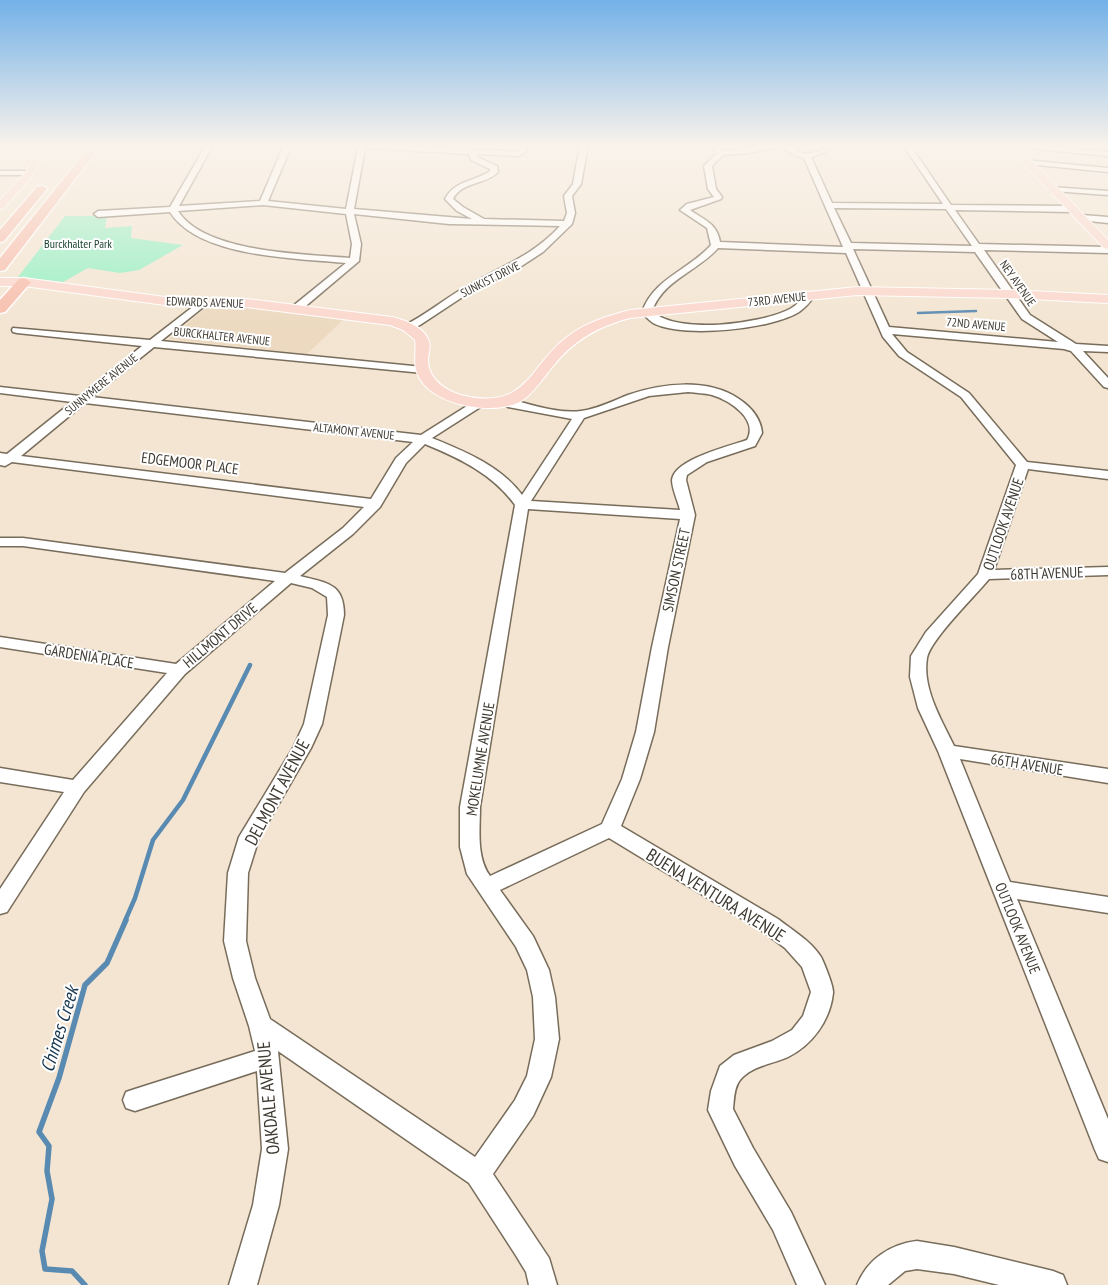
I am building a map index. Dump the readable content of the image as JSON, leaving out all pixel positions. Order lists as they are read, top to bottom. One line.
{"streets":{"main road":["73RD AVENUE","EDWARDS AVENUE"],"street":["SUNKIST DRIVE","NEY AVENUE","72ND AVENUE","BURCKHALTER AVENUE","SUNNYMERE AVENUE","ALTAMONT AVENUE","EDGEMOOR PLACE","OUTLOOK AVENUE","SIMSON STREET","68TH AVENUE","HILLMONT DRIVE","GARDENIA PLACE","MOKELUMNE AVENUE","66TH AVENUE","DELMONT AVENUE","BUENA VENTURA AVENUE","OAKDALE AVENUE"]},"crossings":[["SUNKIST DRIVE","EDWARDS AVENUE"],["NEY AVENUE","73RD AVENUE"],["NEY AVENUE","72ND AVENUE"],["73RD AVENUE","OUTLOOK AVENUE"],["73RD AVENUE","SIMSON STREET"],["EDWARDS AVENUE","SUNNYMERE AVENUE"],["72ND AVENUE","OUTLOOK AVENUE"],["BURCKHALTER AVENUE","SUNNYMERE AVENUE"],["SUNNYMERE AVENUE","ALTAMONT AVENUE"],["SUNNYMERE AVENUE","EDGEMOOR PLACE"],["ALTAMONT AVENUE","HILLMONT DRIVE"],["ALTAMONT AVENUE","MOKELUMNE AVENUE"],["EDGEMOOR PLACE","HILLMONT DRIVE"],["OUTLOOK AVENUE","68TH AVENUE"],["OUTLOOK AVENUE","66TH AVENUE"],["SIMSON STREET","MOKELUMNE AVENUE"],["SIMSON STREET","BUENA VENTURA AVENUE"],["HILLMONT DRIVE","GARDENIA PLACE"],["HILLMONT DRIVE","DELMONT AVENUE"],["DELMONT AVENUE","OAKDALE AVENUE"]],"water":["Chimes Creek"],"parks":["Burckhalter Park"]}
